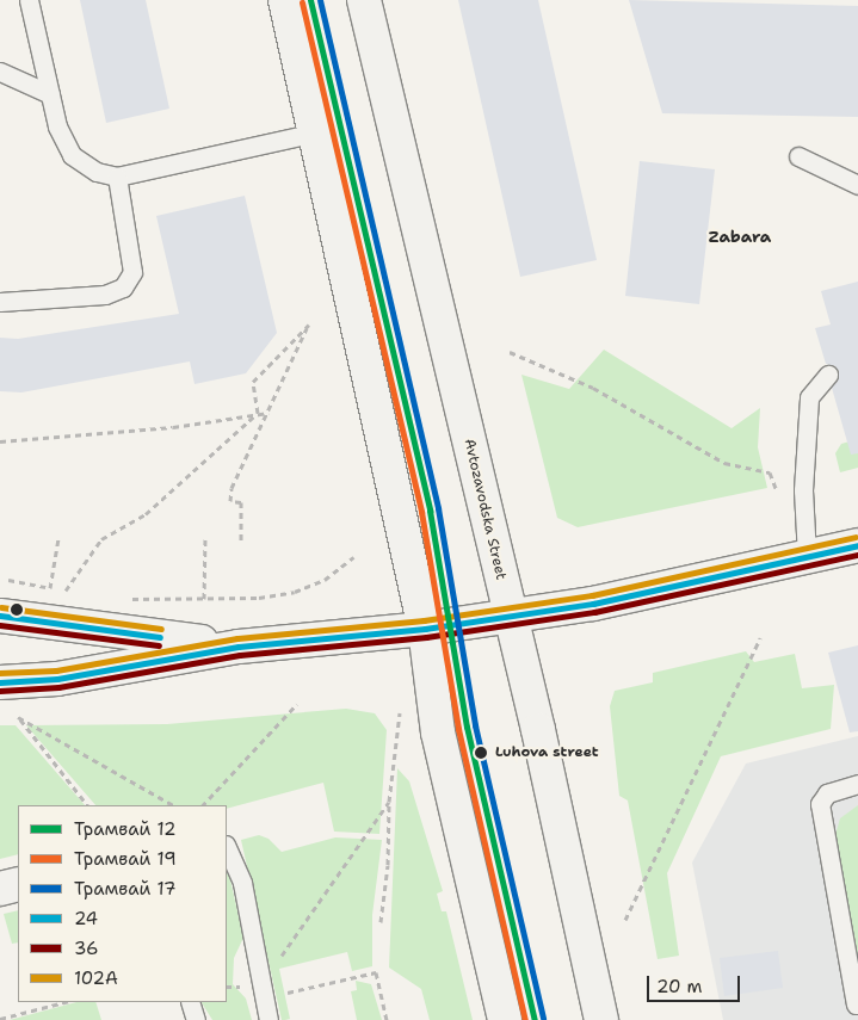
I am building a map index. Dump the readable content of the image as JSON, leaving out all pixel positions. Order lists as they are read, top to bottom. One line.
{"streets":{"main road":["Avtozavodska Street"]},"districts":["Zabara"],"places":["Luhova street"],"lines":["tram line 12","tram line 17","tram line 19","transit line 102А","transit line 24","transit line 36"],"legend":["Трамвай 12","Трамвай 19","Трамвай 17","24","36","102А"],"scale_bar":"20 m"}
